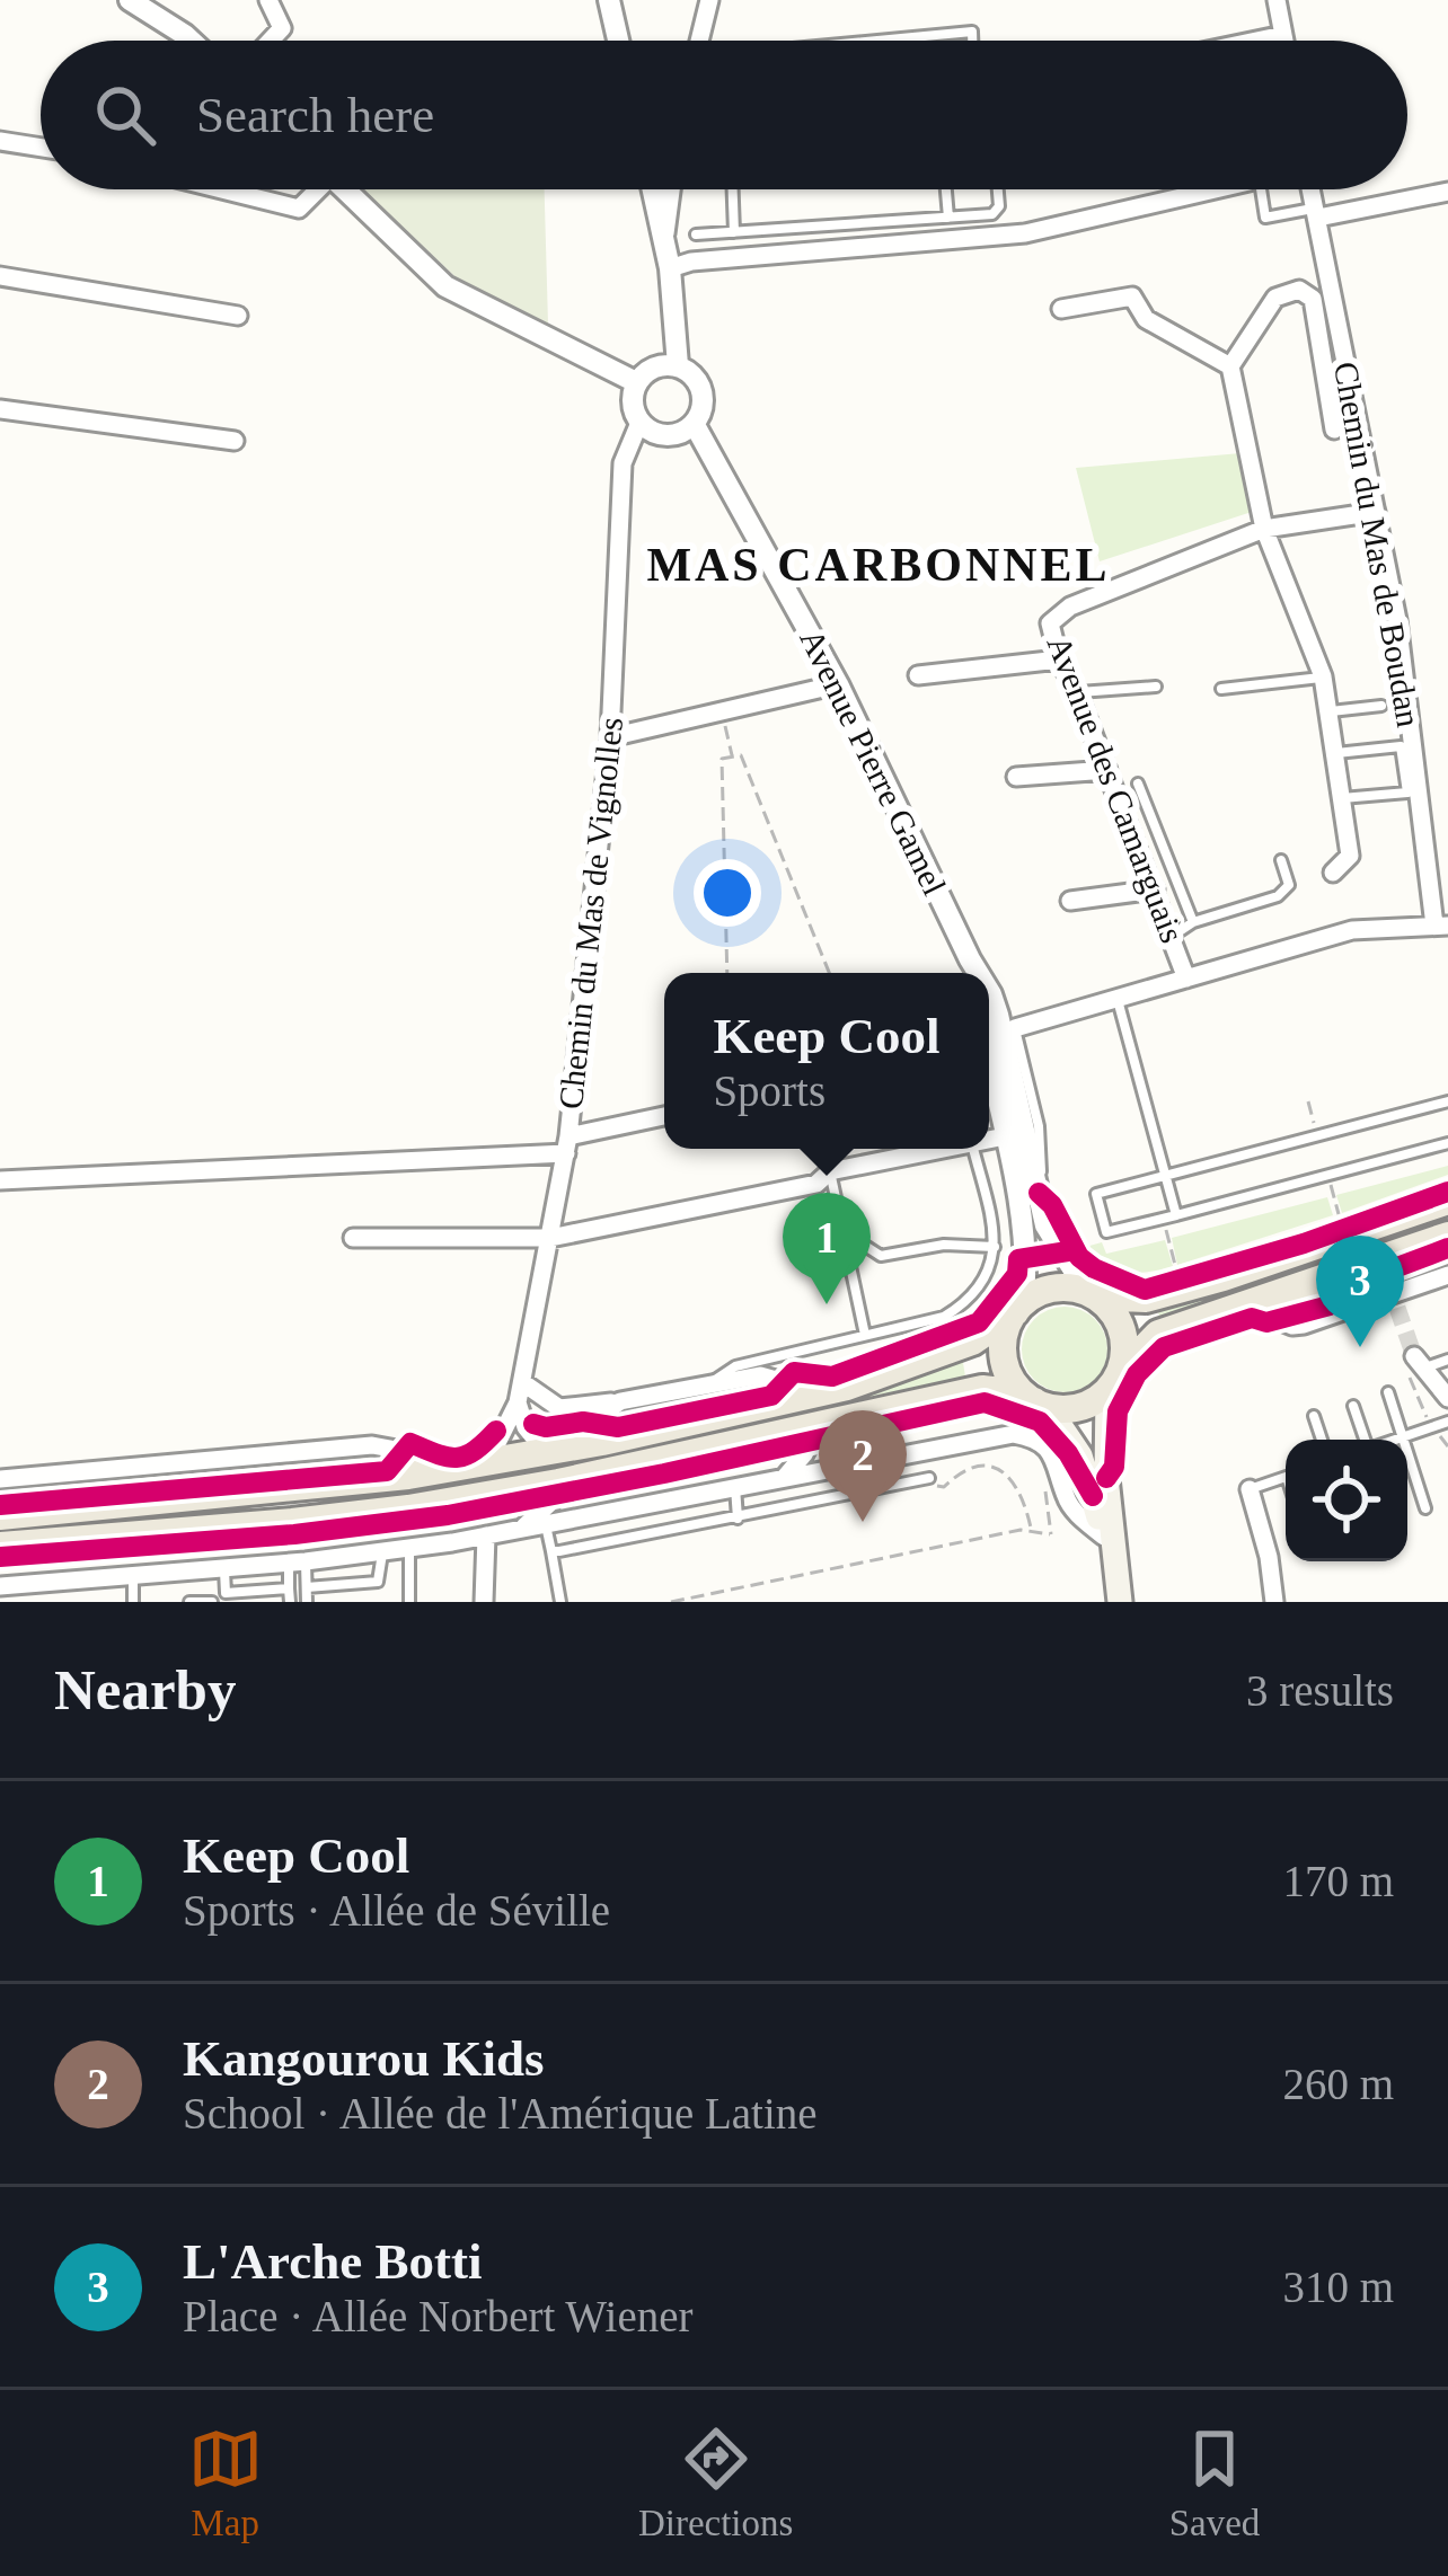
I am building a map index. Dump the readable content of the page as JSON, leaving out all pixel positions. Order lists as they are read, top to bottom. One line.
{"streets":{"street":["Chemin du Mas de Boudan","Avenue Pierre Gamel","Avenue des Camarguais","Chemin du Mas de Vignolles"]},"crossings":[["Chemin du Mas de Boudan","Avenue des Camarguais"],["Avenue Pierre Gamel","Chemin du Mas de Vignolles"]],"districts":["MAS CARBONNEL"],"page":{"search":"Search here","popup":["Keep Cool","Sports"],"pins":["1","3","2"],"heading":["Nearby","3 results"],"list":[{"mark":"1","name":"Keep Cool","note":"Sports · Allée de Séville","value":"170 m"},{"mark":"2","name":"Kangourou Kids","note":"School · Allée de l'Amérique Latine","value":"260 m"},{"mark":"3","name":"L'Arche Botti","note":"Place · Allée Norbert Wiener","value":"310 m"}],"nav":["Map","Directions","Saved"]}}
